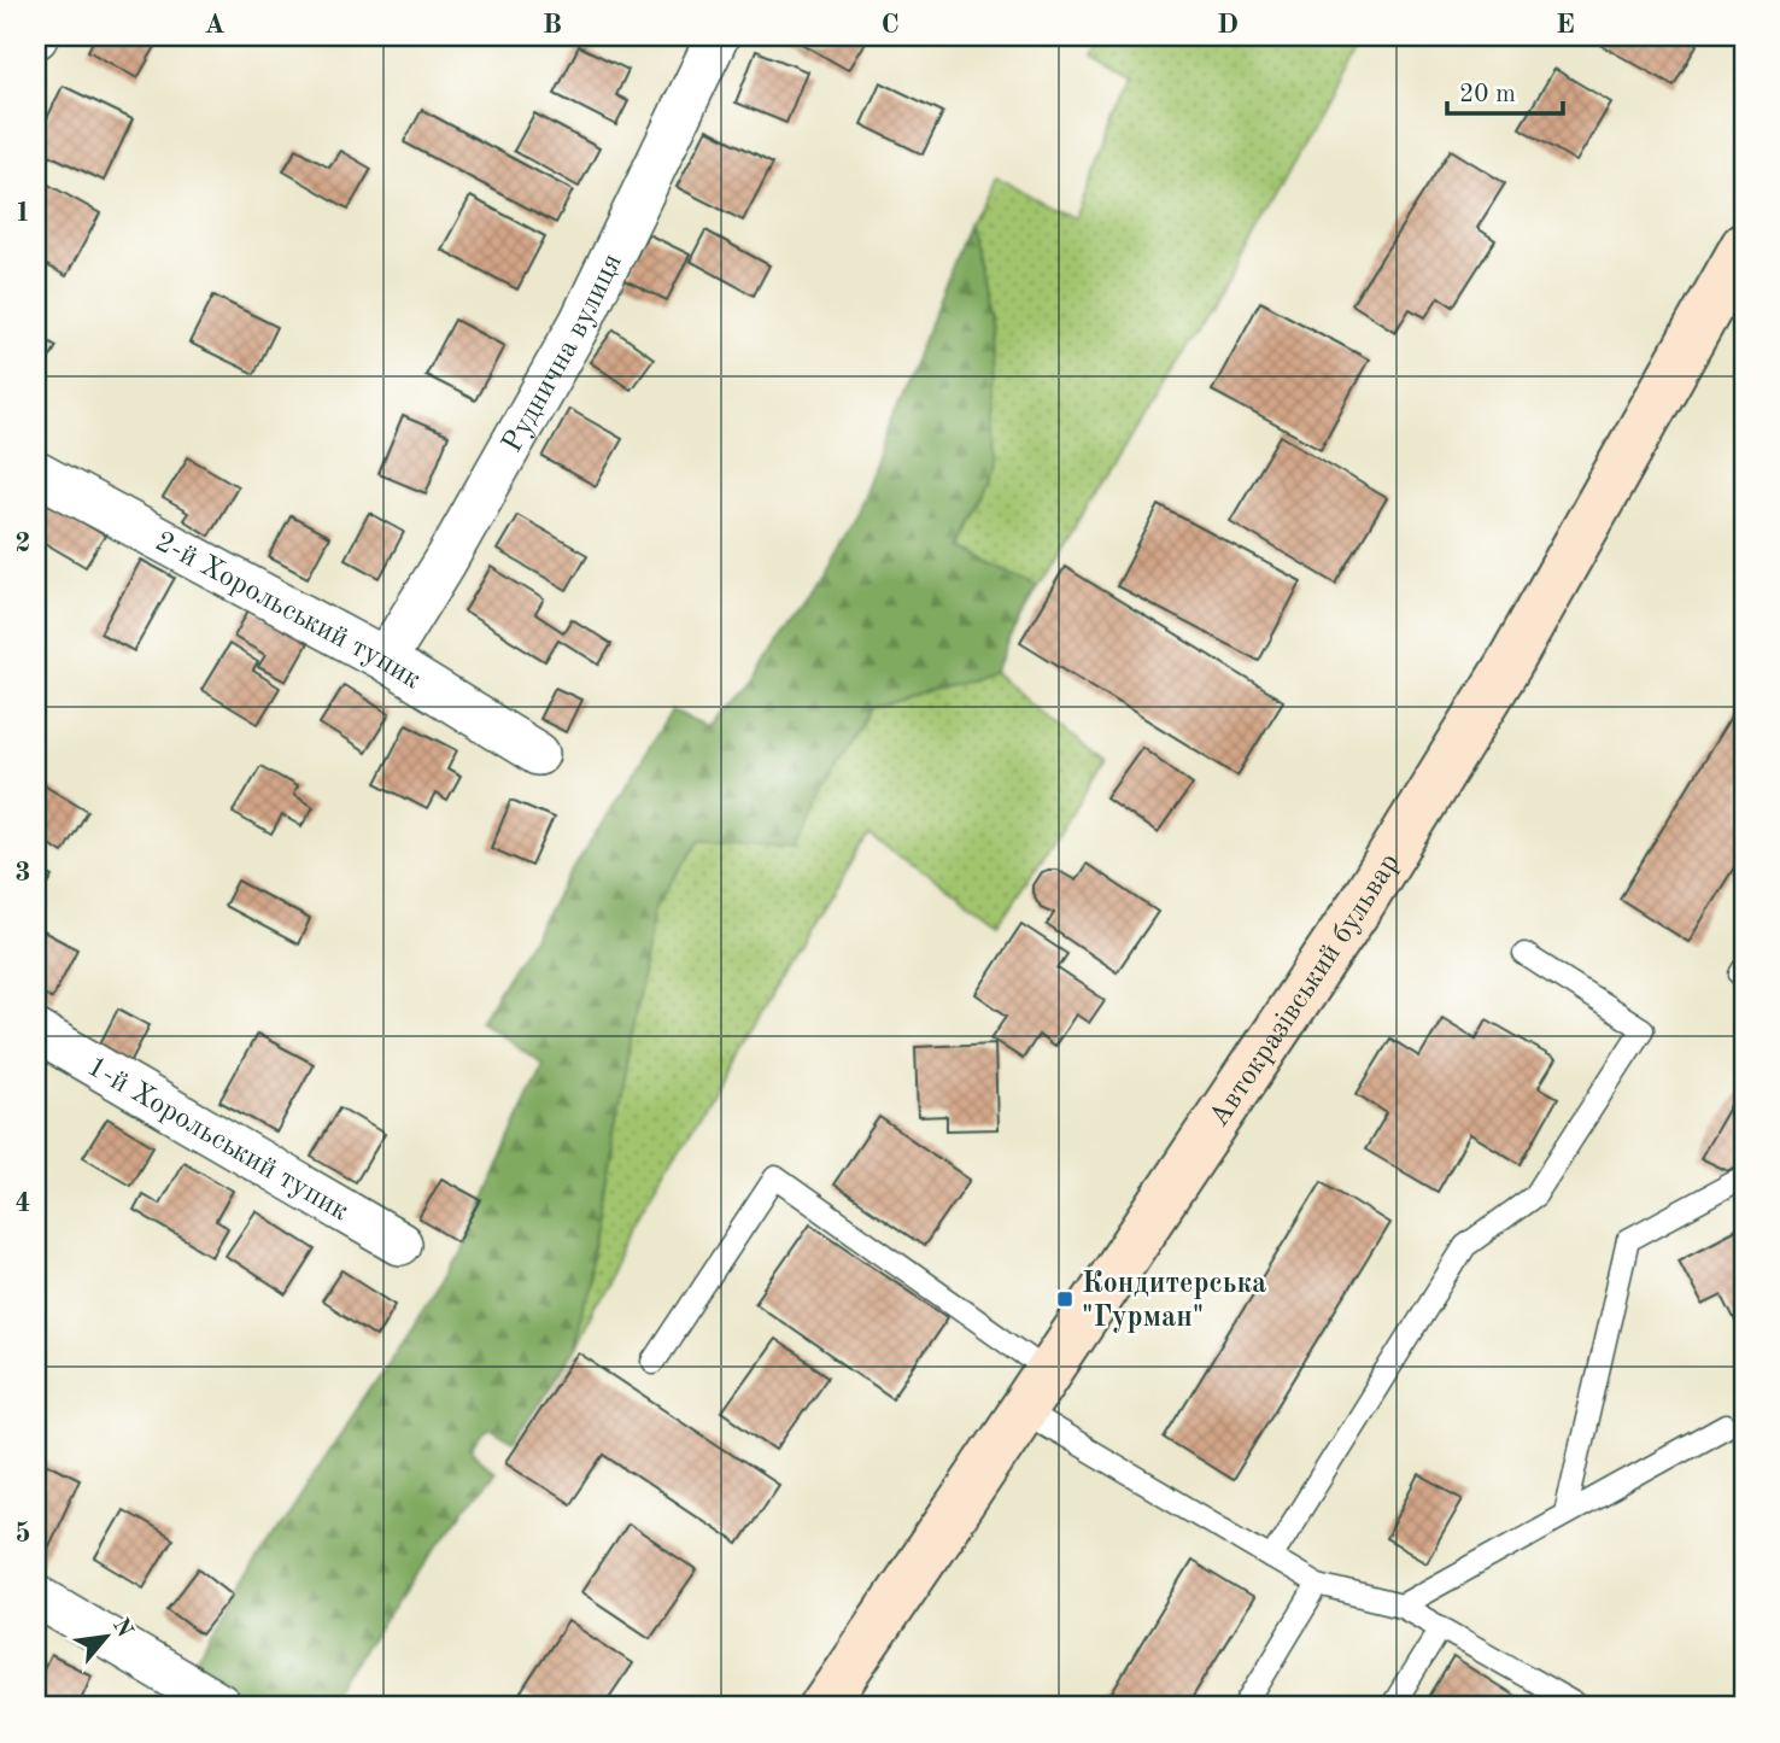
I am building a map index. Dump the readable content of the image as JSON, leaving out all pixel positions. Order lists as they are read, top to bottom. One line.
{"streets":{"street":["Руднична вулиця","2-й Хорольський тупик","Автокразівський бульвар","1-й Хорольський тупик"]},"crossings":[["Руднична вулиця","2-й Хорольський тупик"]],"places":{"transit":["Кондитерська \"Гурман\""]},"scale_bar":"20 m","north":"top right","grid":{"columns":["A","B","C","D","E"],"rows":["1","2","3","4","5"]}}
